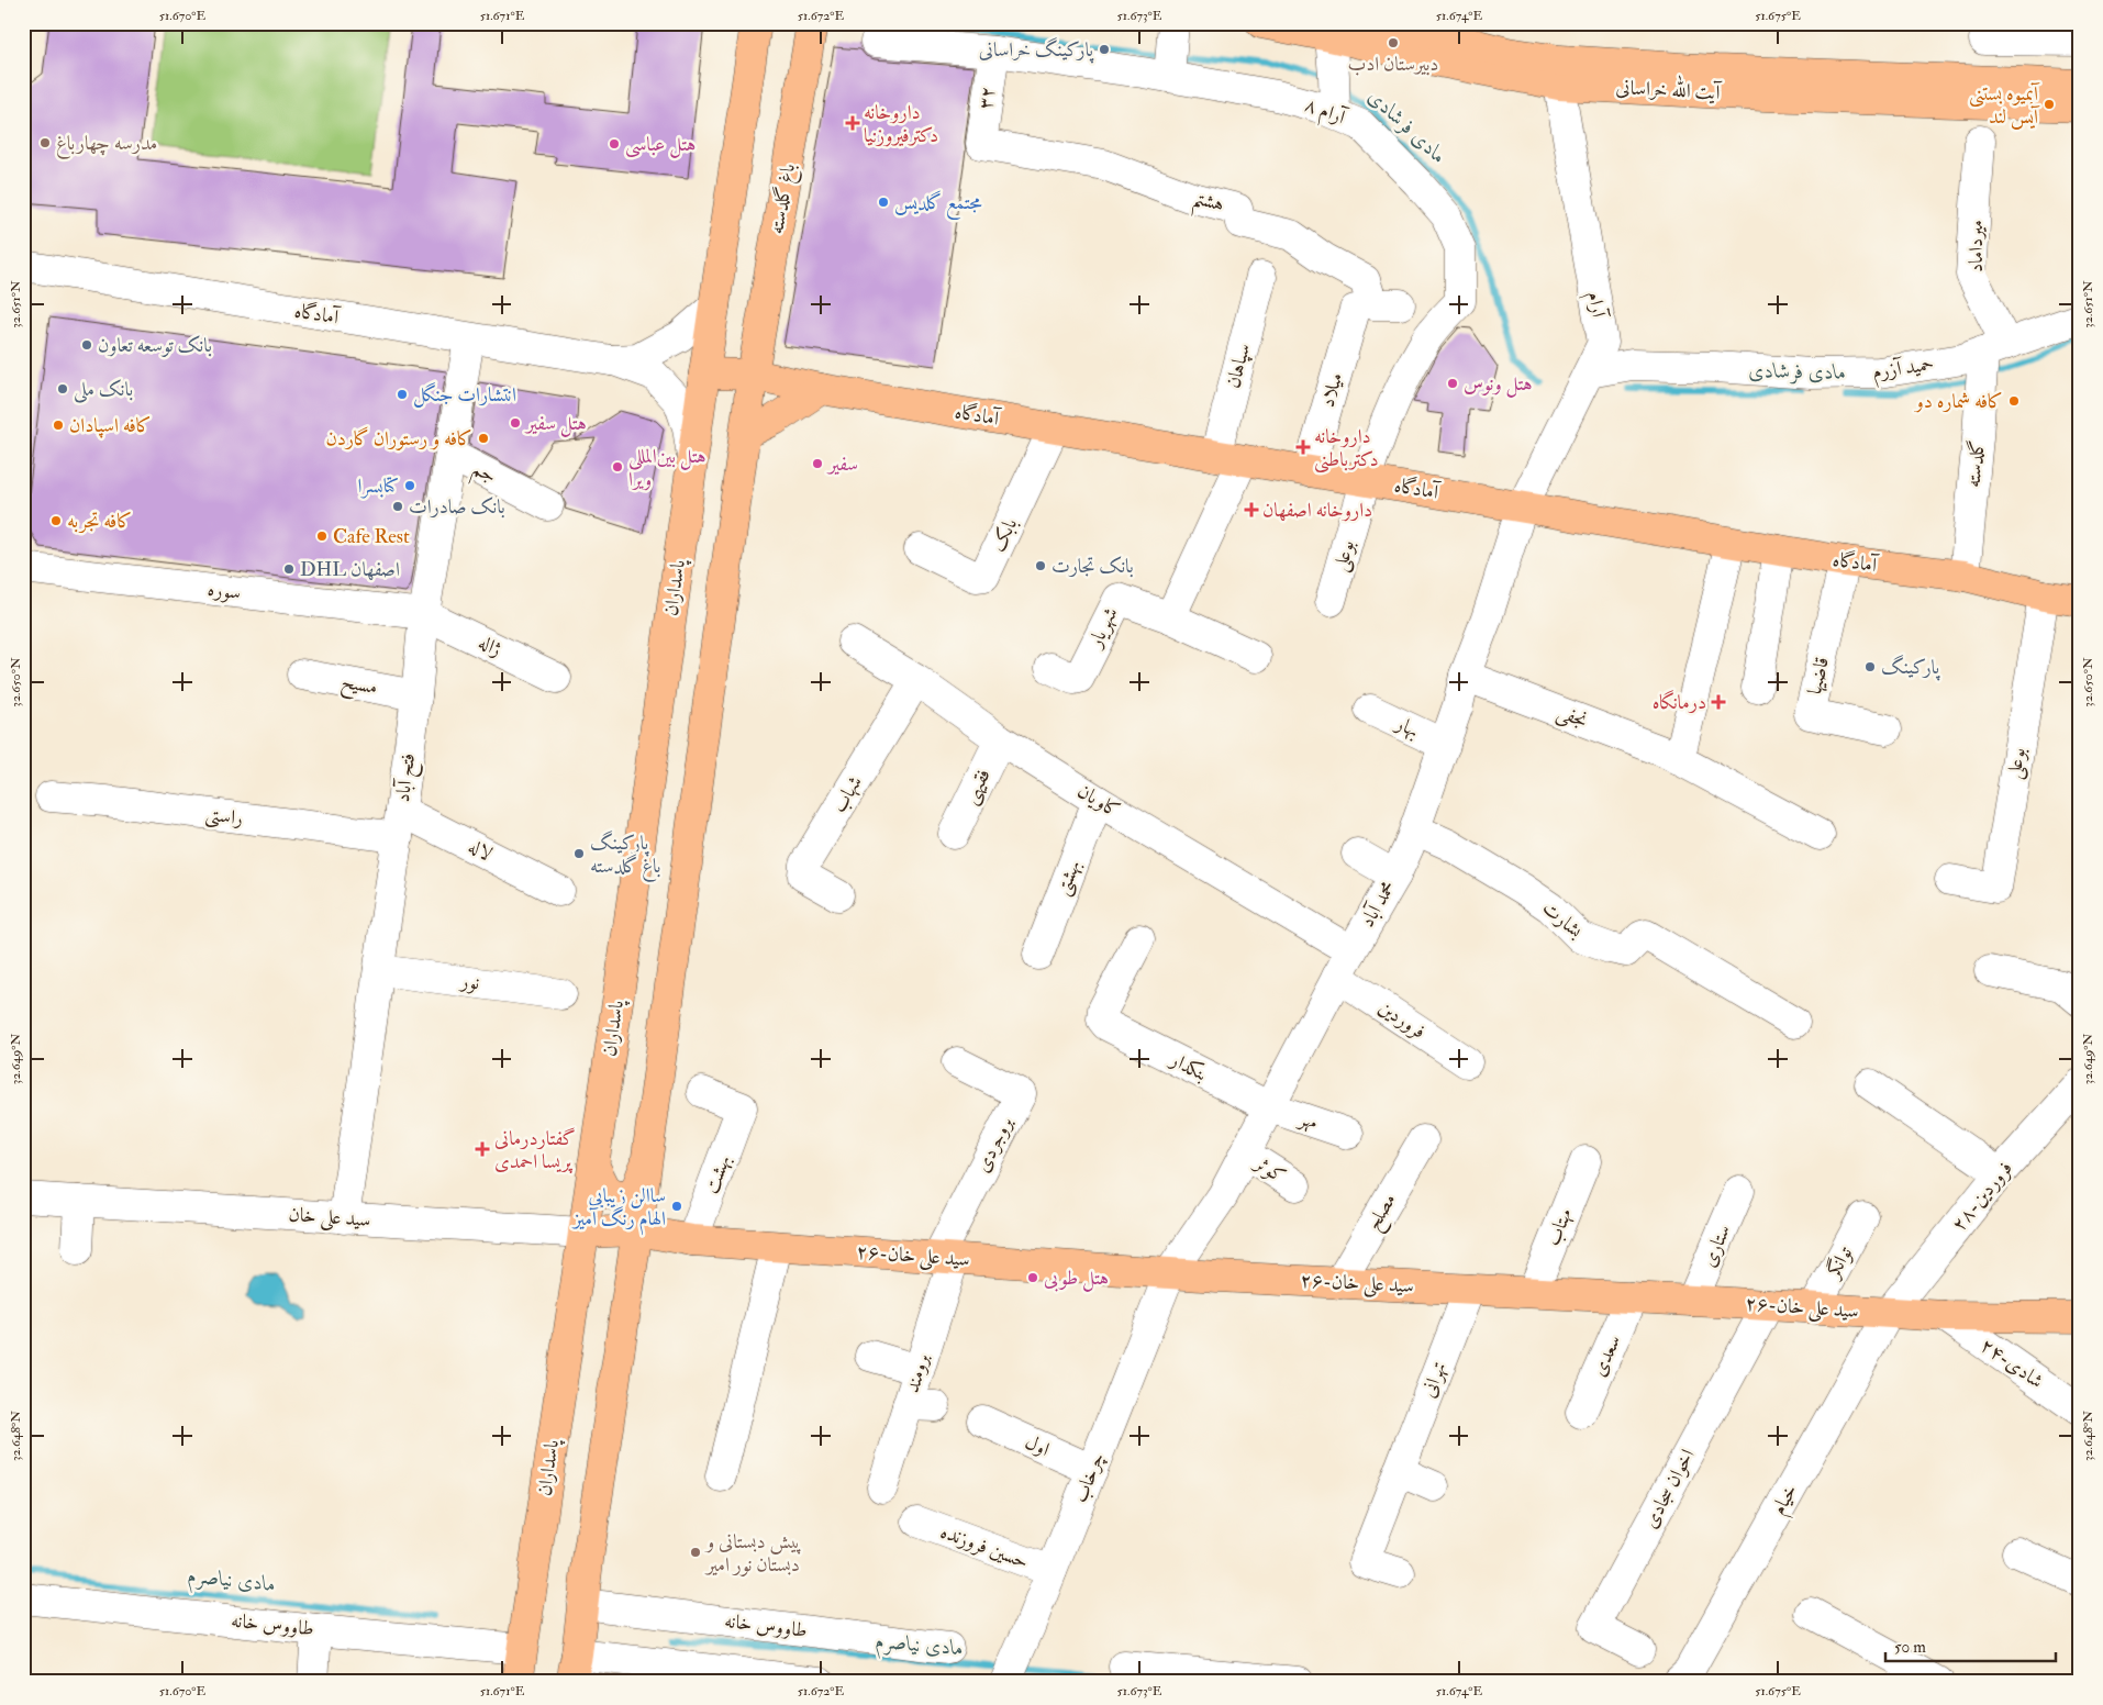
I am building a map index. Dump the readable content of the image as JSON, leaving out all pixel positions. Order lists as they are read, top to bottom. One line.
{"streets":{"main road":["آیت الله خراسانی","باغ گلدسته","آمادگاه","پاسداران","سید علی خان","۲۶-سید علی خان"],"street":["۳۲","۸ آرام","هشتم","میرداماد","آرام","سپاهان","حمید آزرم","میلاد","گلدسته","جم","بابک","بوعلی","سوره","شهریار","ژاله","قاضیها","مسیح","نجفی","بهار","فتح آباد","فقیهی","شهاب","کاویان","راستی","لاله","بهشتی","محمد آباد","بشارت","نور","فروردین","بنکدار","مهر","بروجردی","کوثر","بهشت","۲۸-فروردین","مصلح","مهتاب","ستاری","توانگر","سعدی","۲۴-شادی","برومند","تهرانی","اول","چرخاب","اخوان سجادی","خیام","حسین فروزنده","طاووس خانه"]},"crossings":[["آیت الله خراسانی","آرام"],["۳۲","۸ آرام"],["۳۲","هشتم"],["۸ آرام","آمادگاه"],["۸ آرام","بوعلی"],["باغ گلدسته","آمادگاه"],["میرداماد","حمید آزرم"],["میرداماد","گلدسته"],["آرام","آمادگاه"],["آرام","حمید آزرم"],["آرام","محمد آباد"],["آمادگاه","سپاهان"],["آمادگاه","میلاد"],["آمادگاه","گلدسته"],["آمادگاه","بابک"],["آمادگاه","بوعلی"],["آمادگاه","پاسداران"],["آمادگاه","قاضیها"],["آمادگاه","فتح آباد"],["آمادگاه","محمد آباد"],["حمید آزرم","گلدسته"],["جم","فتح آباد"],["پاسداران","سید علی خان"],["پاسداران","طاووس خانه"],["سوره","ژاله"],["سوره","فتح آباد"],["ژاله","فتح آباد"],["مسیح","فتح آباد"],["نجفی","محمد آباد"],["بهار","محمد آباد"],["فتح آباد","راستی"],["فتح آباد","لاله"],["فتح آباد","نور"],["فتح آباد","سید علی خان"],["فقیهی","کاویان"],["شهاب","کاویان"],["کاویان","بهشتی"],["کاویان","محمد آباد"],["کاویان","فروردین"],["راستی","لاله"],["محمد آباد","بشارت"],["محمد آباد","فروردین"],["محمد آباد","بنکدار"],["محمد آباد","مهر"],["محمد آباد","کوثر"],["محمد آباد","۲۶-سید علی خان"],["محمد آباد","چرخاب"],["بنکدار","مهر"],["بروجردی","۲۶-سید علی خان"],["بروجردی","برومند"],["بهشت","۲۶-سید علی خان"],["۲۸-فروردین","۲۶-سید علی خان"],["۲۸-فروردین","خیام"],["مصلح","۲۶-سید علی خان"],["سید علی خان","۲۶-سید علی خان"],["مهتاب","۲۶-سید علی خان"],["ستاری","۲۶-سید علی خان"],["۲۶-سید علی خان","توانگر"],["۲۶-سید علی خان","سعدی"],["۲۶-سید علی خان","۲۴-شادی"],["۲۶-سید علی خان","برومند"],["۲۶-سید علی خان","تهرانی"],["۲۶-سید علی خان","چرخاب"],["۲۶-سید علی خان","اخوان سجادی"],["۲۶-سید علی خان","خیام"],["اول","چرخاب"],["چرخاب","حسین فروزنده"]],"water":["مادی فرشادی","مادی نیاصرم"],"places":{"other":["دبیرستان ادب","پارکینگ خراسانی","آبمیوه بستنی آیس لند","مدرسه چهارباغ","هتل عباسی","مجتمع گلدیس","بانک توسعه تعاون","هتل ونوس","بانک ملی","انتشارات جنگل","کافه شماره دو","هتل سفیر","کافه اسپادان","کافه و رستوران گاردن","سفیر","هتل بین‌المللی ویرا","کتابسرا","بانک صادرات","کافه تجربه","Cafe Rest","بانک تجارت","DHL اصفهان","پارکینگ","پارکینگ باغ گلدسته","ساالن زیبایی الهام رنگ آمیز","هتل طوبی","پیش دبستانی و دبستان نور امیر"],"health":["داروخانه دکترفیروزنیا","داروخانه دکترباطنی","داروخانه اصفهان","درمانگاه","گفتاردرمانی پریسا احمدی"]},"scale_bar":"50 m","coordinates":["51.670°E","51.671°E","51.672°E","51.673°E","51.674°E","51.675°E","32.651°N","32.650°N","32.649°N","32.648°N"]}
